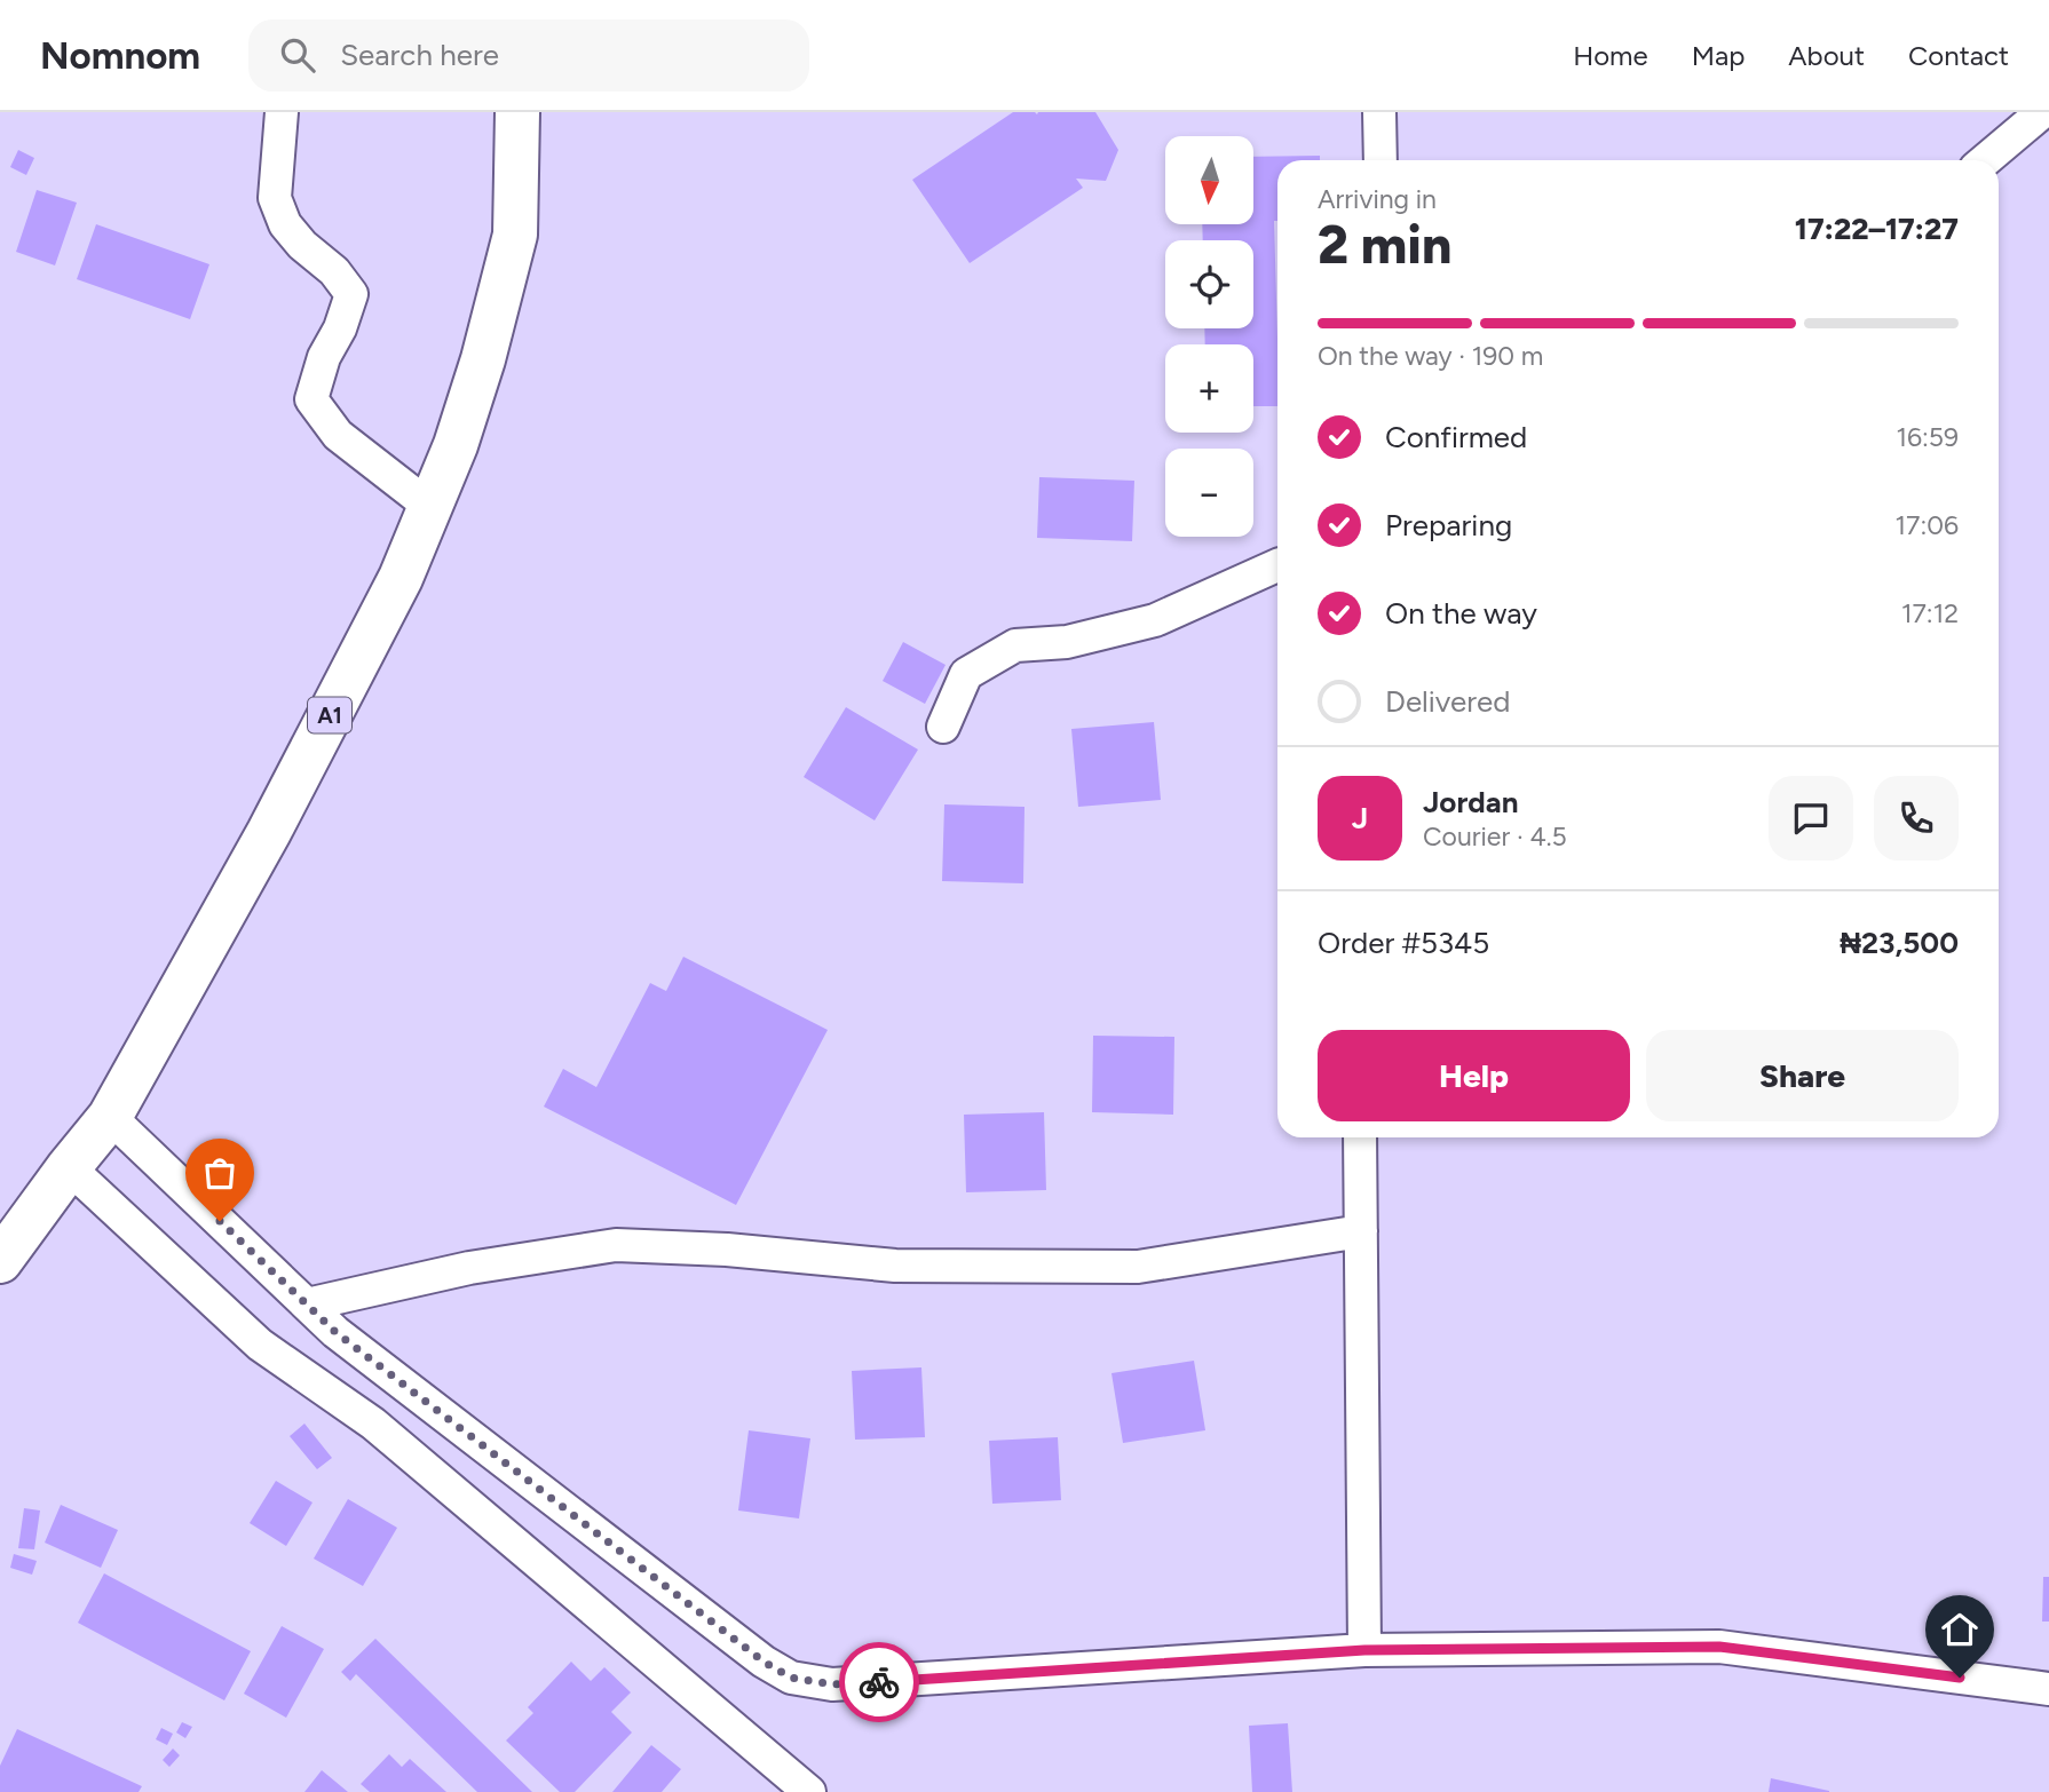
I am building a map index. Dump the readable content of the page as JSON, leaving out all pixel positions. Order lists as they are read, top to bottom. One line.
{"streets":{"highway":["A1"]},"north":"bottom","page":{"header":"Nomnom","search":"Search here","nav":["Home","Map","About","Contact"],"map_buttons":["+","−"],"heading":["2 min","Arriving in","17:22–17:27"],"panel":["Jordan","Courier · 4.5","Order #5345","₦23,500"],"bar":"On the way · 190 m","list":[["Confirmed","16:59"],["Preparing","17:06"],["On the way","17:12"],"Delivered"],"round":"J","buttons":["Help","Share"]}}
